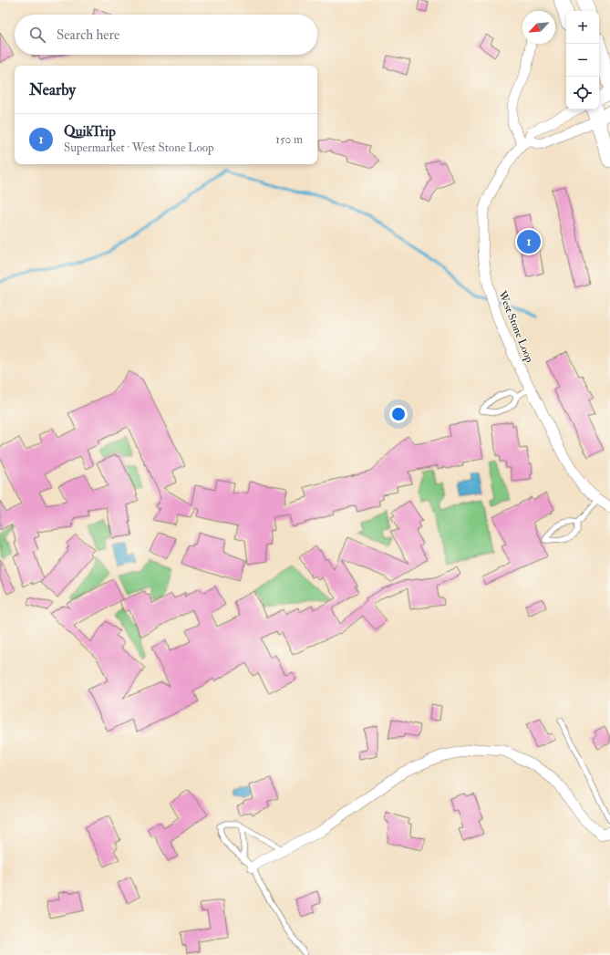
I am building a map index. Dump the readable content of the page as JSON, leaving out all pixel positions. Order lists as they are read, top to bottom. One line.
{"streets":{"street":["West Stone Loop"]},"north":"bottom left","page":{"map_buttons":["+","−"],"search":"Search here","heading":"Nearby","list":[{"mark":"1","name":"QuikTrip","note":"Supermarket · West Stone Loop","value":"150 m"}],"pins":"1"}}
